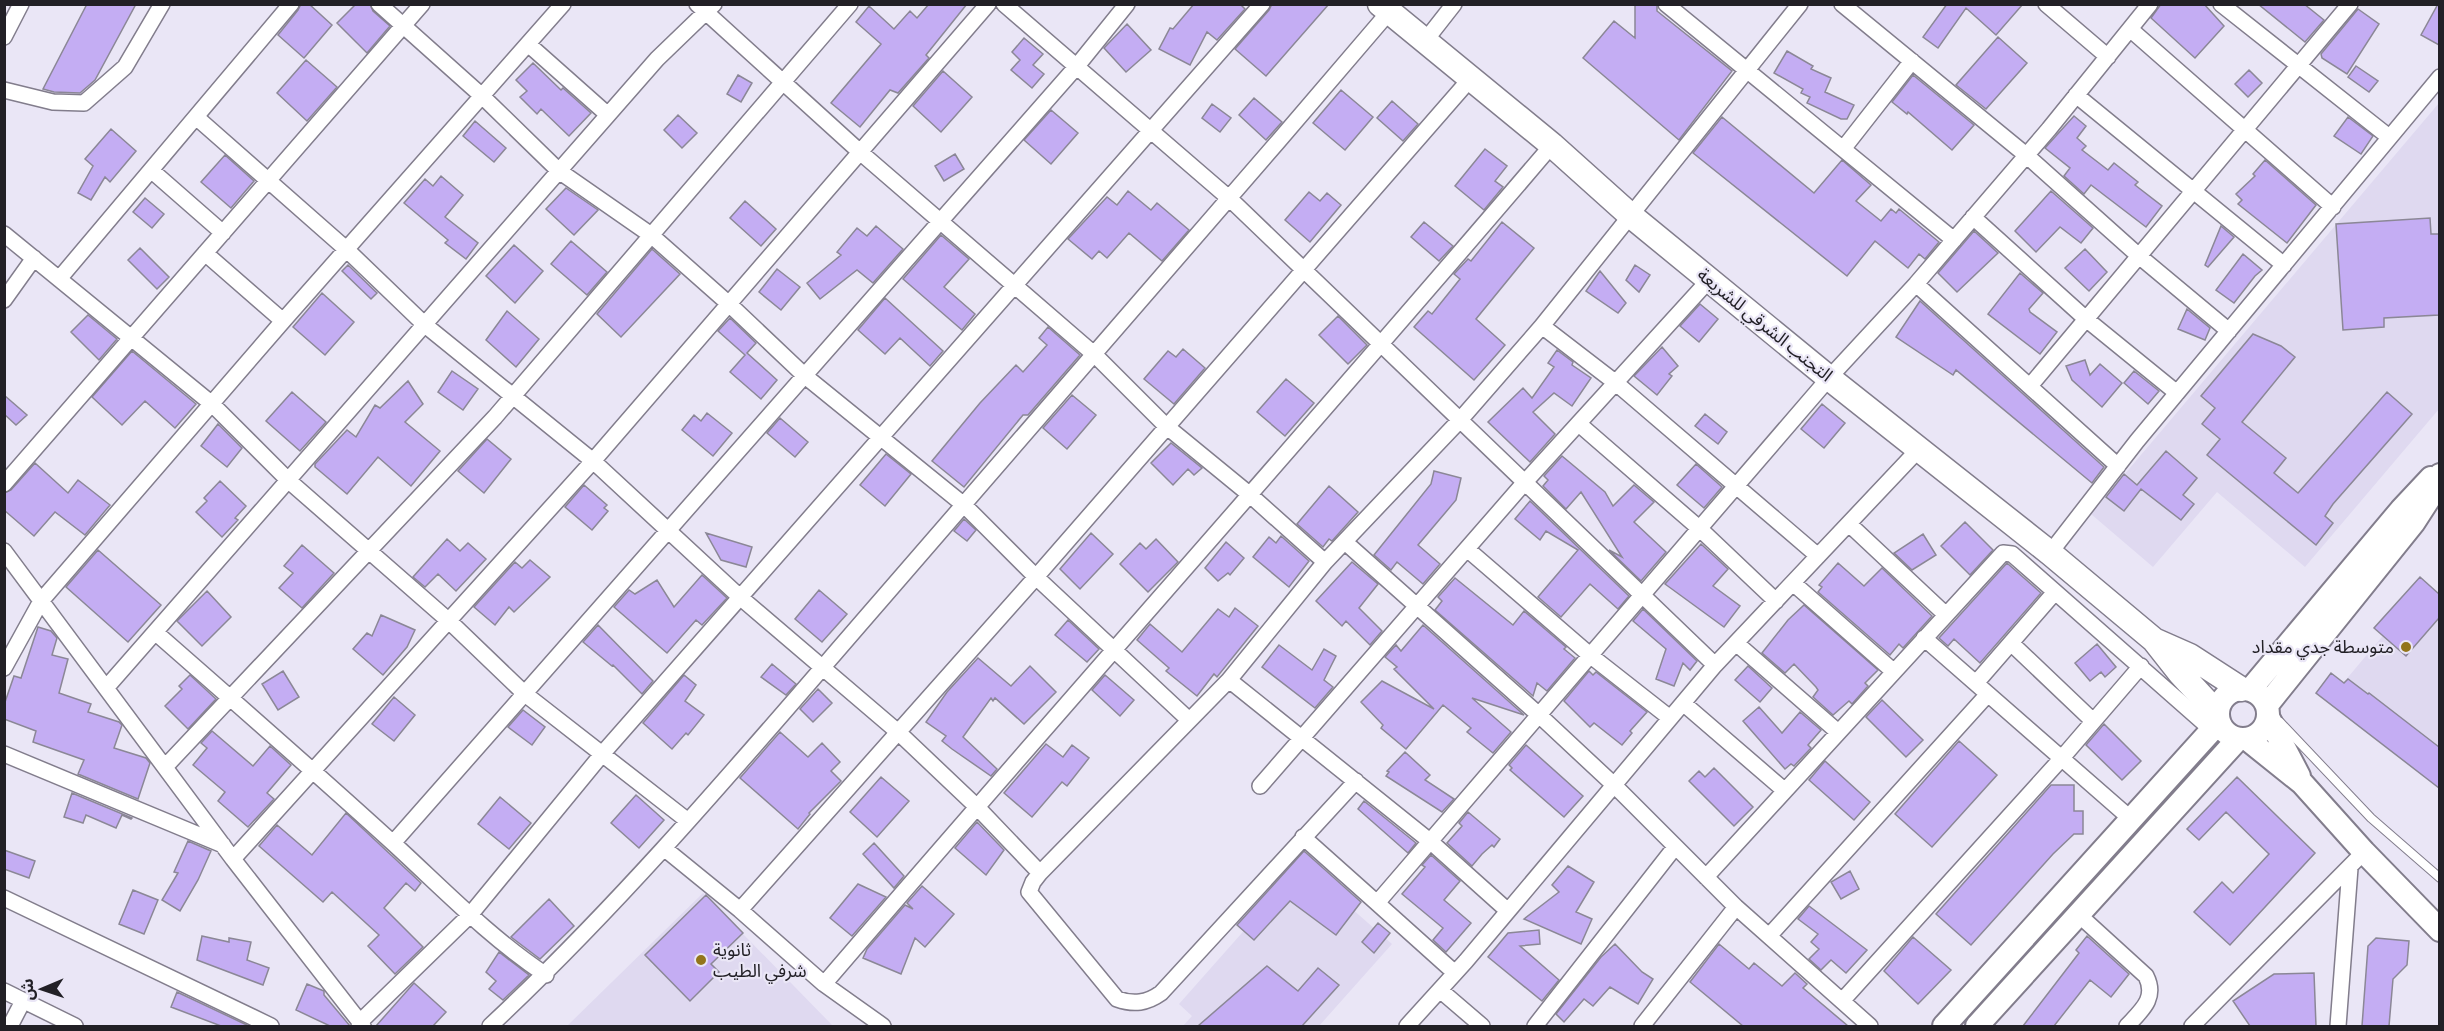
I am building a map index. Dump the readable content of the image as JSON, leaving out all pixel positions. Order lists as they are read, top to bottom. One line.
{"streets":{"main road":["التجنب الشرقي للشريعة"]},"places":["متوسطة جدي مقداد","ثانوية شرفي الطيب"],"north":"left"}
